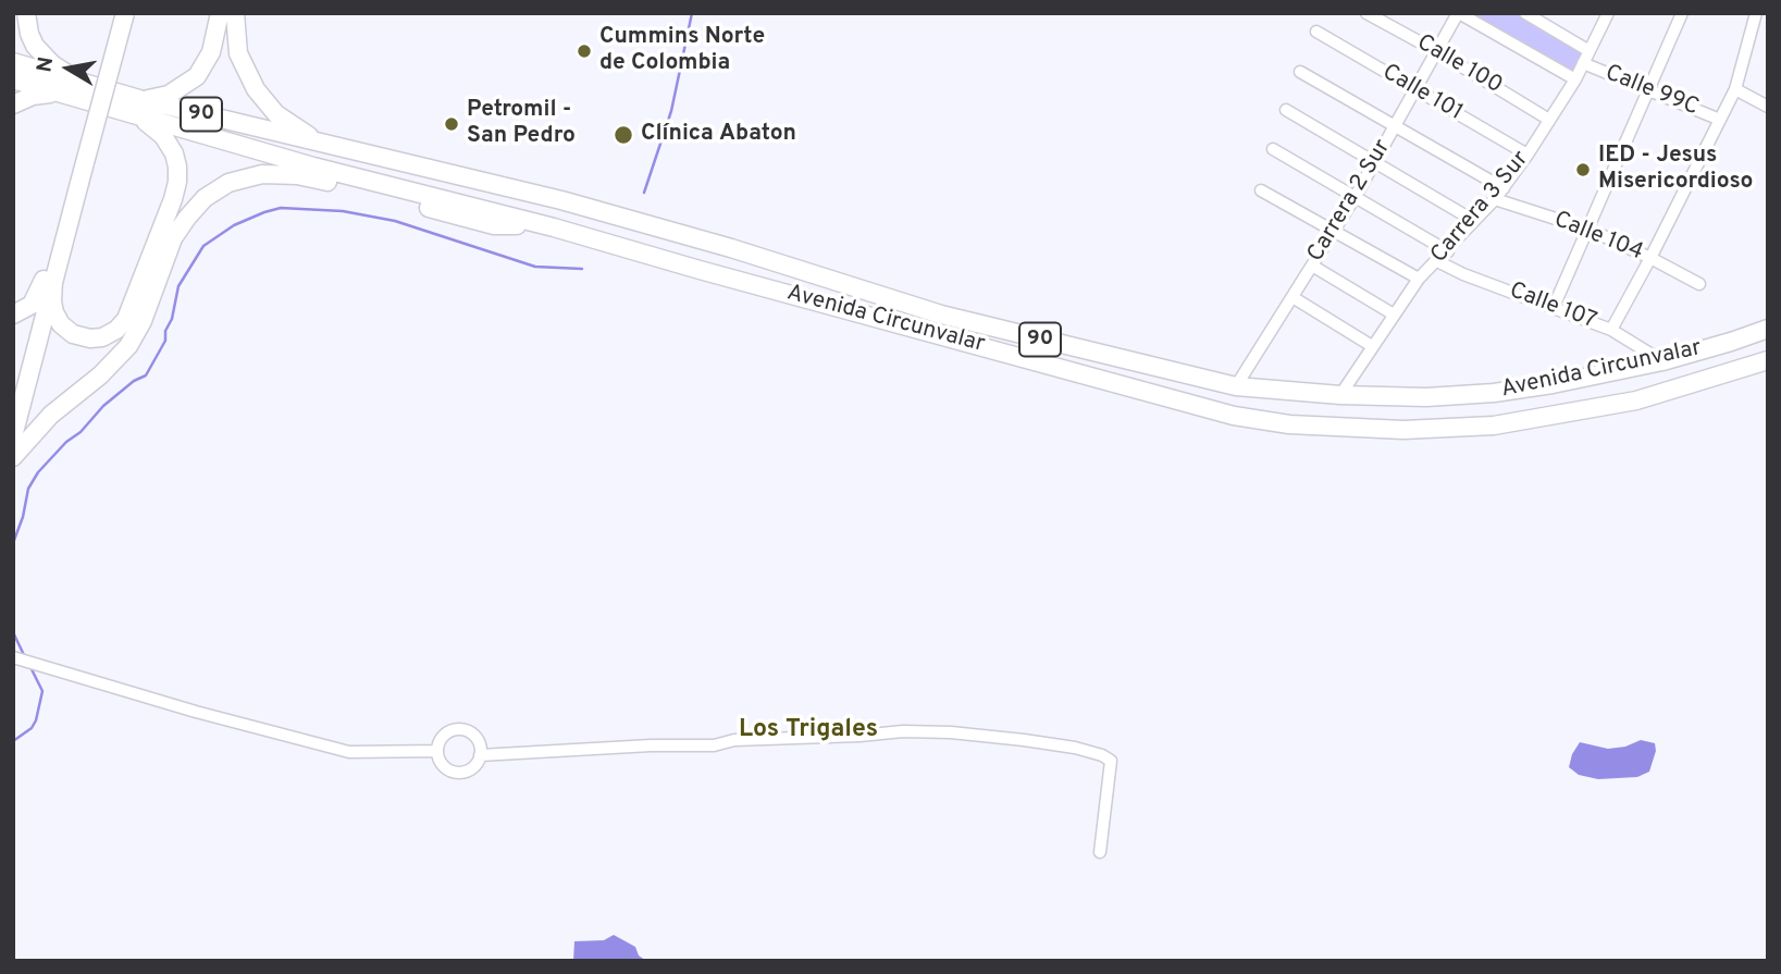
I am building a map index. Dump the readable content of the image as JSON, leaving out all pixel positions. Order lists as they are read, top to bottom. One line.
{"streets":{"highway":["90","Avenida Circunvalar"],"street":["Calle 100","Calle 99C","Calle 101","Carrera 2 Sur","Carrera 3 Sur","Calle 104","Calle 107"]},"crossings":[["Calle 100","Carrera 2 Sur"],["Calle 100","Carrera 3 Sur"],["Calle 99C","Carrera 2 Sur"],["Calle 99C","Carrera 3 Sur"],["Calle 101","Carrera 2 Sur"],["Calle 101","Carrera 3 Sur"],["Carrera 2 Sur","Avenida Circunvalar"],["Carrera 3 Sur","Calle 104"],["Carrera 3 Sur","Calle 107"],["Carrera 3 Sur","Avenida Circunvalar"],["Calle 107","Avenida Circunvalar"]],"districts":["Los Trigales"],"places":["Cummins Norte de Colombia","Petromil - San Pedro","Clínica Abaton","IED - Jesus Misericordioso"],"north":"left"}
